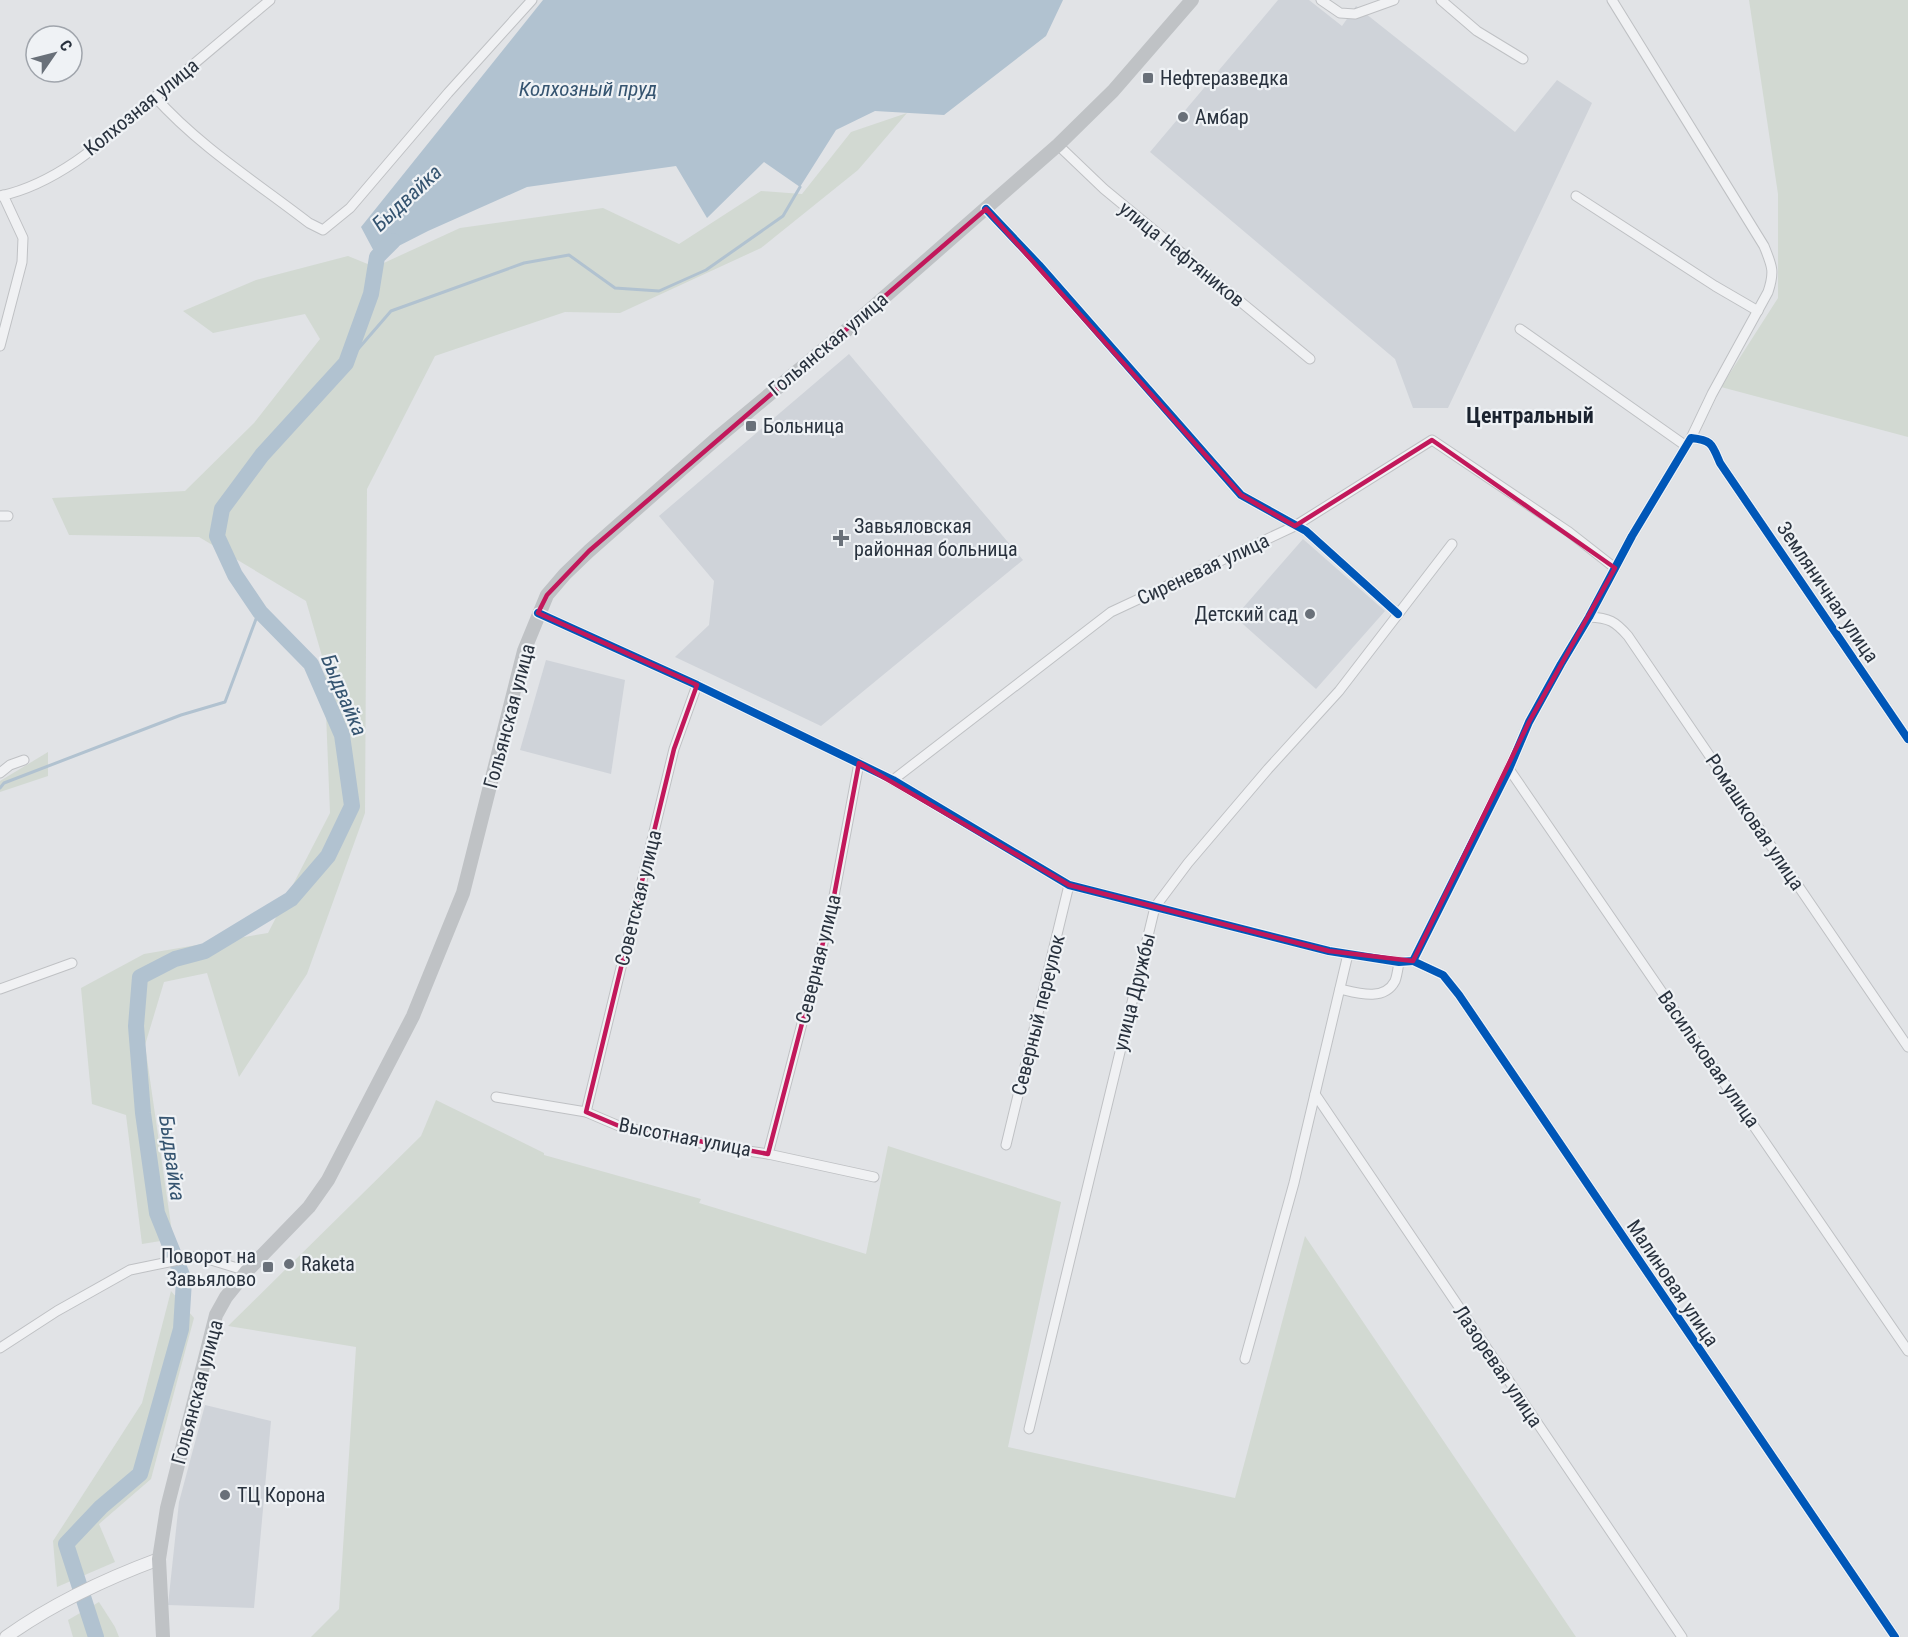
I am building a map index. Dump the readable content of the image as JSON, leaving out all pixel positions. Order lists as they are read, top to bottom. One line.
{"streets":{"main road":["Гольянская улица"],"street":["Колхозная улица","улица Нефтяников","Сиреневая улица","Земляничная улица","Ромашковая улица","Советская улица","Северная улица","улица Дружбы","Северный переулок","Васильковая улица","Высотная улица","Малиновая улица","Лазоревая улица"]},"crossings":[["улица Нефтяников","Гольянская улица"],["Советская улица","Высотная улица"],["Северная улица","Высотная улица"]],"districts":["Центральный"],"water":["Колхозный пруд","Быдвайка"],"places":{"transit":["Нефтеразведка","Больница","Поворот на Завьялово"],"other":["Амбар","Детский сад","Raketa","ТЦ Корона"],"health":["Завьяловская районная больница"]},"north":"top right"}
